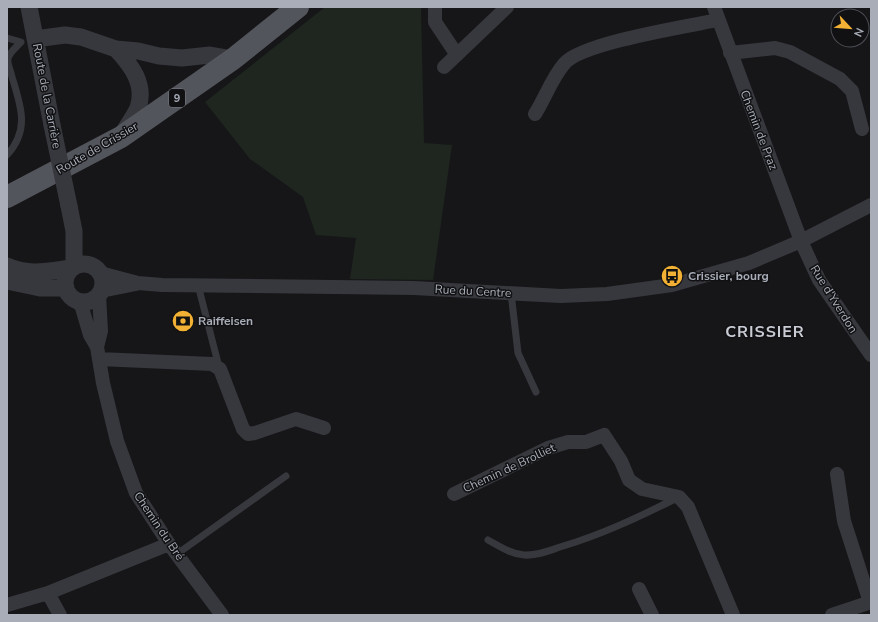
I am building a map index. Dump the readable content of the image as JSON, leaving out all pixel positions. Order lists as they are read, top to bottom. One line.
{"streets":{"main road":["9","Route de Crissier"],"street":["Route de la Carrière","Chemin de Praz","Rue du Centre","Rue d'Yverdon","Chemin de Brolliet","Chemin du Bré"]},"crossings":[["Route de la Carrière","Rue du Centre"],["Route de la Carrière","Chemin du Bré"],["Chemin de Praz","Rue du Centre"],["Chemin de Praz","Rue d'Yverdon"],["Rue du Centre","Rue d'Yverdon"],["Rue du Centre","Chemin du Bré"]],"districts":["CRISSIER"],"places":{"bus stop":["Crissier, bourg"],"bank":["Raiffeisen"]},"north":"bottom right"}
